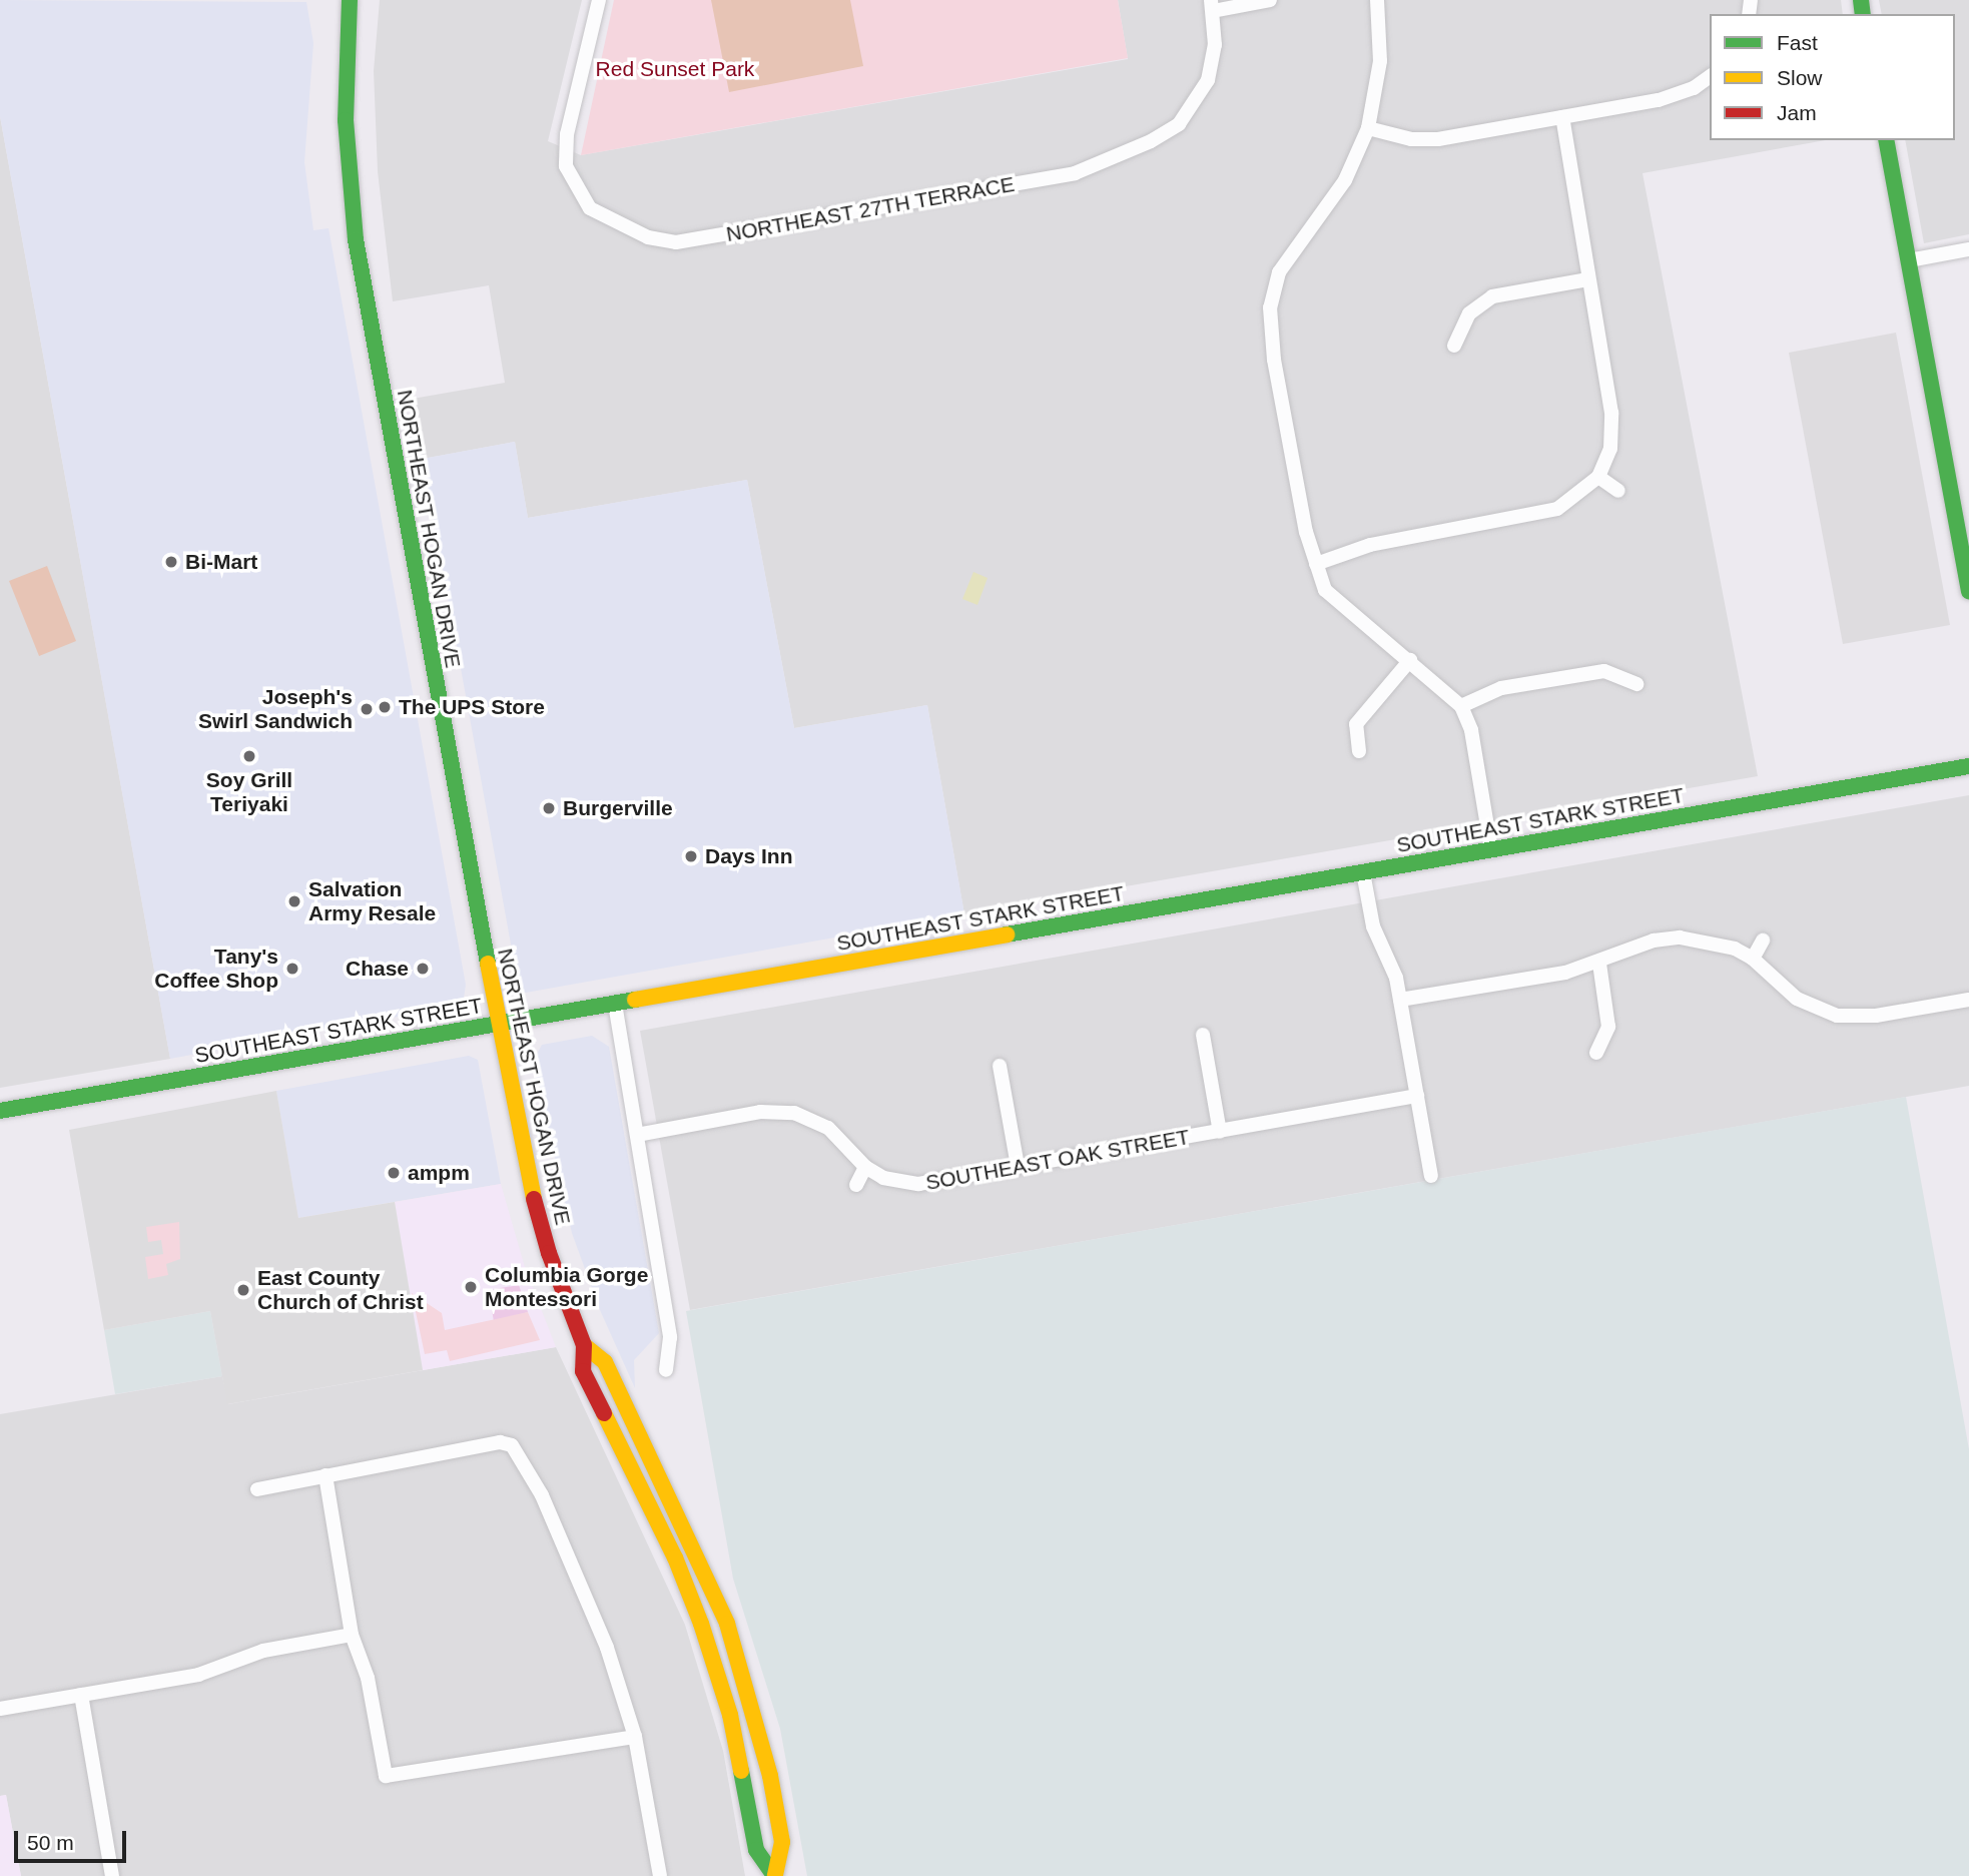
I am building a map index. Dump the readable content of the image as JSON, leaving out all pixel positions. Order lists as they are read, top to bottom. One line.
{"streets":{"main road":["NORTHEAST HOGAN DRIVE","SOUTHEAST STARK STREET"],"street":["NORTHEAST 27TH TERRACE","SOUTHEAST OAK STREET"]},"crossings":[["NORTHEAST HOGAN DRIVE","SOUTHEAST STARK STREET"]],"parks":["Red Sunset Park"],"places":["Bi-Mart","The UPS Store","Joseph's Swirl Sandwich","Soy Grill Teriyaki","Burgerville","Days Inn","Salvation Army Resale","Tany's Coffee Shop","Chase","ampm","Columbia Gorge Montessori","East County Church of Christ"],"legend":["Fast","Slow","Jam"],"scale_bar":"50 m"}
